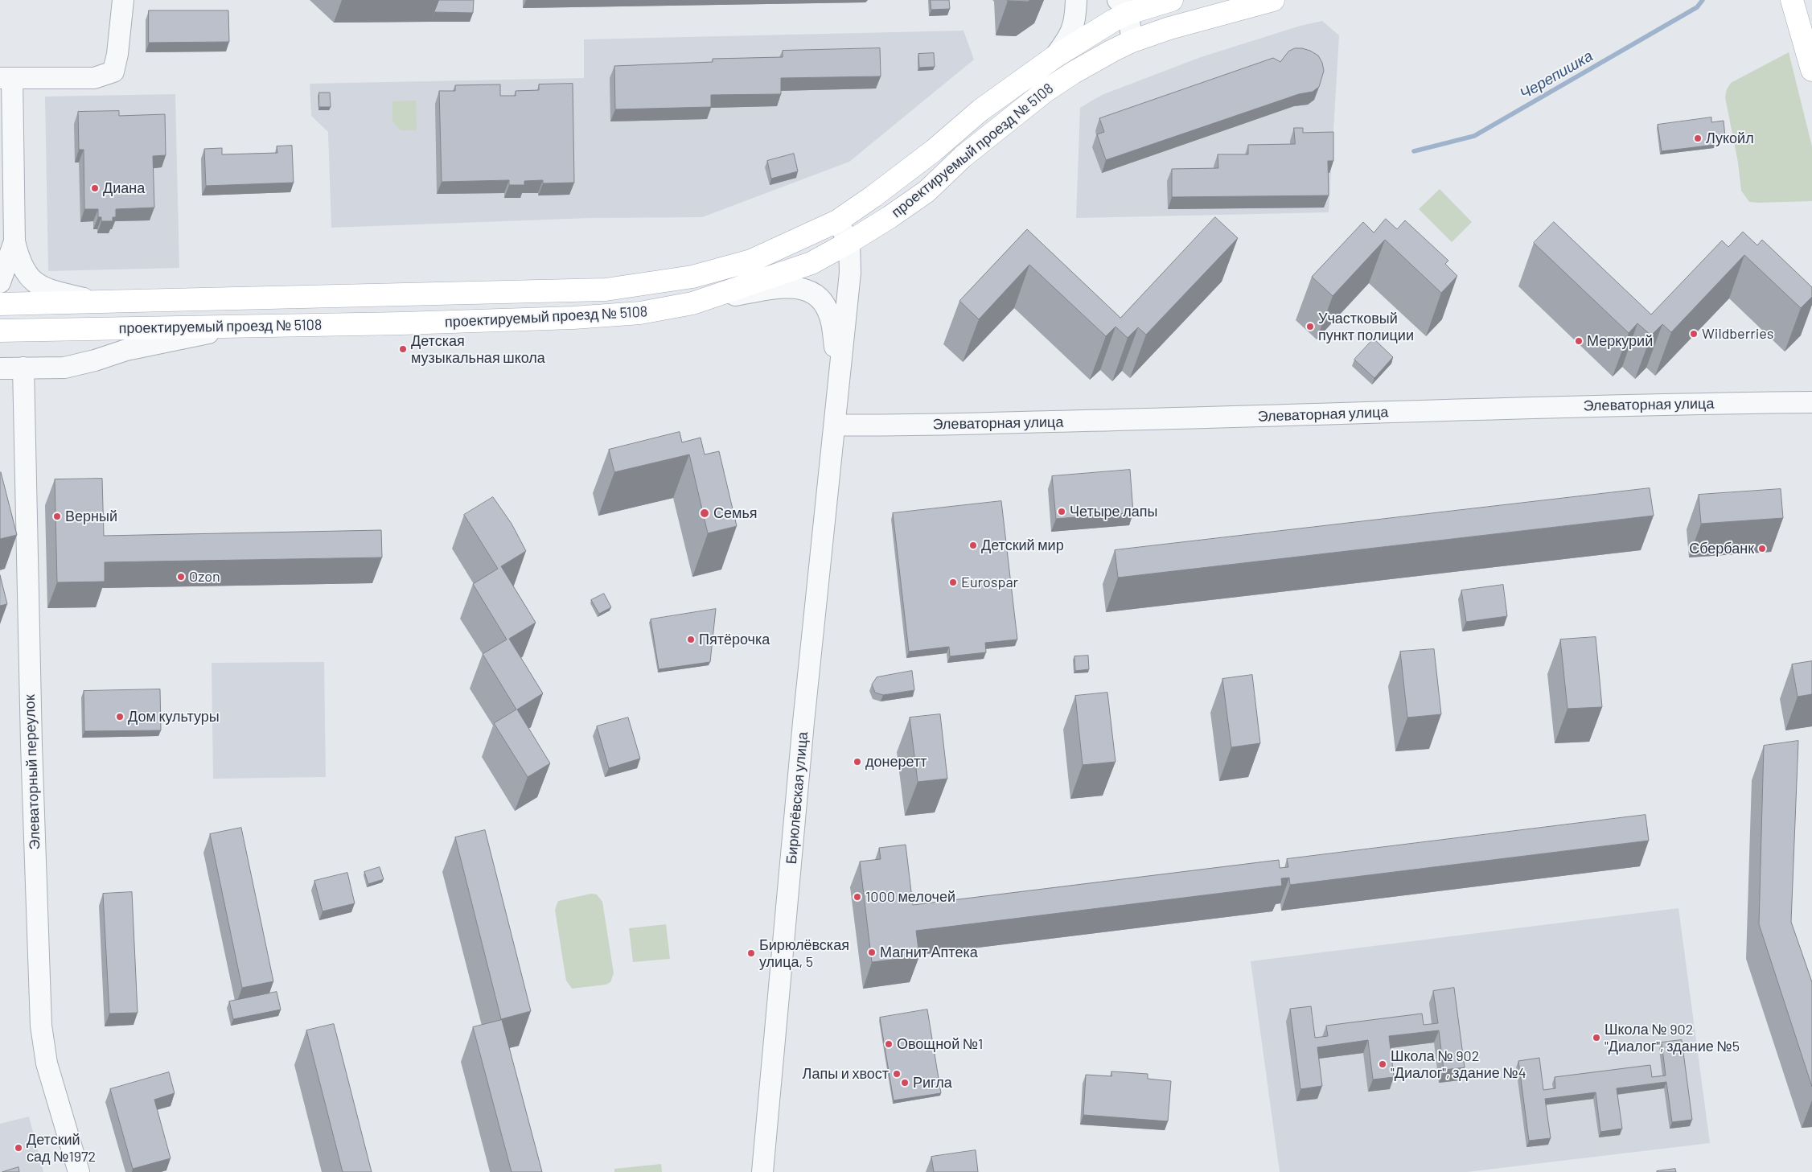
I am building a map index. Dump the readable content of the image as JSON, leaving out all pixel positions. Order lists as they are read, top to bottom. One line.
{"streets":{"main road":["проектируемый проезд № 5108"],"street":["Элеваторная улица","Элеваторный переулок","Бирюлёвская улица"]},"crossings":[["Элеваторная улица","Бирюлёвская улица"]],"water":["Черепишка"],"places":["Лукойл","Диана","Участковый пункт полиции","Wildberries","Меркурий","Детская музыкальная школа","Четыре лапы","Семья","Верный","Детский мир","Сбербанк","Ozon","Eurospar","Пятёрочка","Дом культуры","донеретт","1000 мелочей","Магнит Аптека","Бирюлёвская улица, 5","Школа № 902 \"Диалог\", здание №5","Овощной №1","Школа № 902 \"Диалог\", здание №4","Лапы и хвост","Ригла","Детский сад №1972"]}
